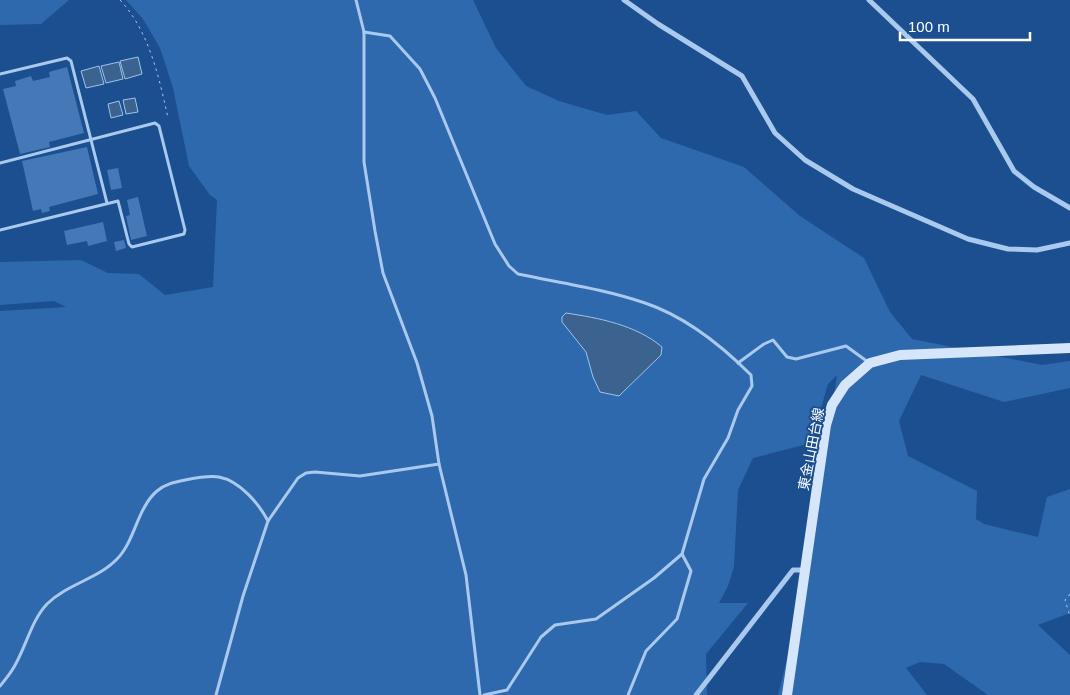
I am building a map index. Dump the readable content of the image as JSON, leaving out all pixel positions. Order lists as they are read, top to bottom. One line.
{"streets":{"main road":["東金山田台線"]},"scale_bar":"100 m"}
